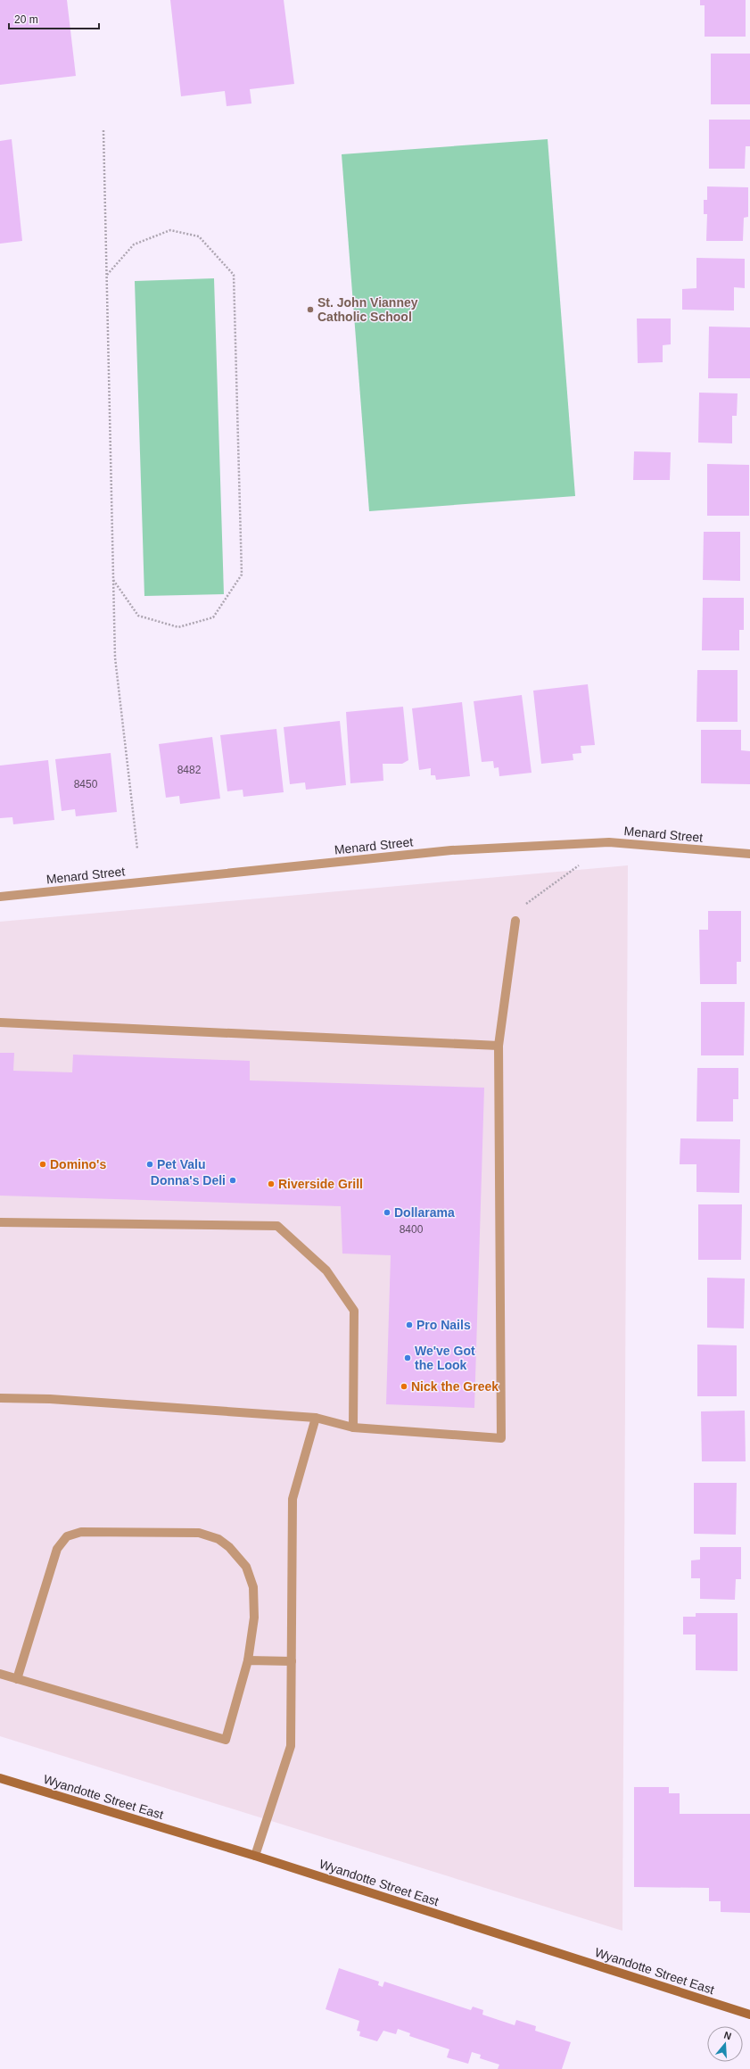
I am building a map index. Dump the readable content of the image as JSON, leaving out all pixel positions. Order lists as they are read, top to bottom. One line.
{"streets":{"street":["Menard Street","Wyandotte Street East"]},"places":["St. John Vianney Catholic School","Domino's","Pet Valu","Donna's Deli","Riverside Grill","Dollarama","Pro Nails","We've Got the Look","Nick the Greek"],"house_numbers":["8482","8450","8400"],"scale_bar":"20 m","north":"top"}
